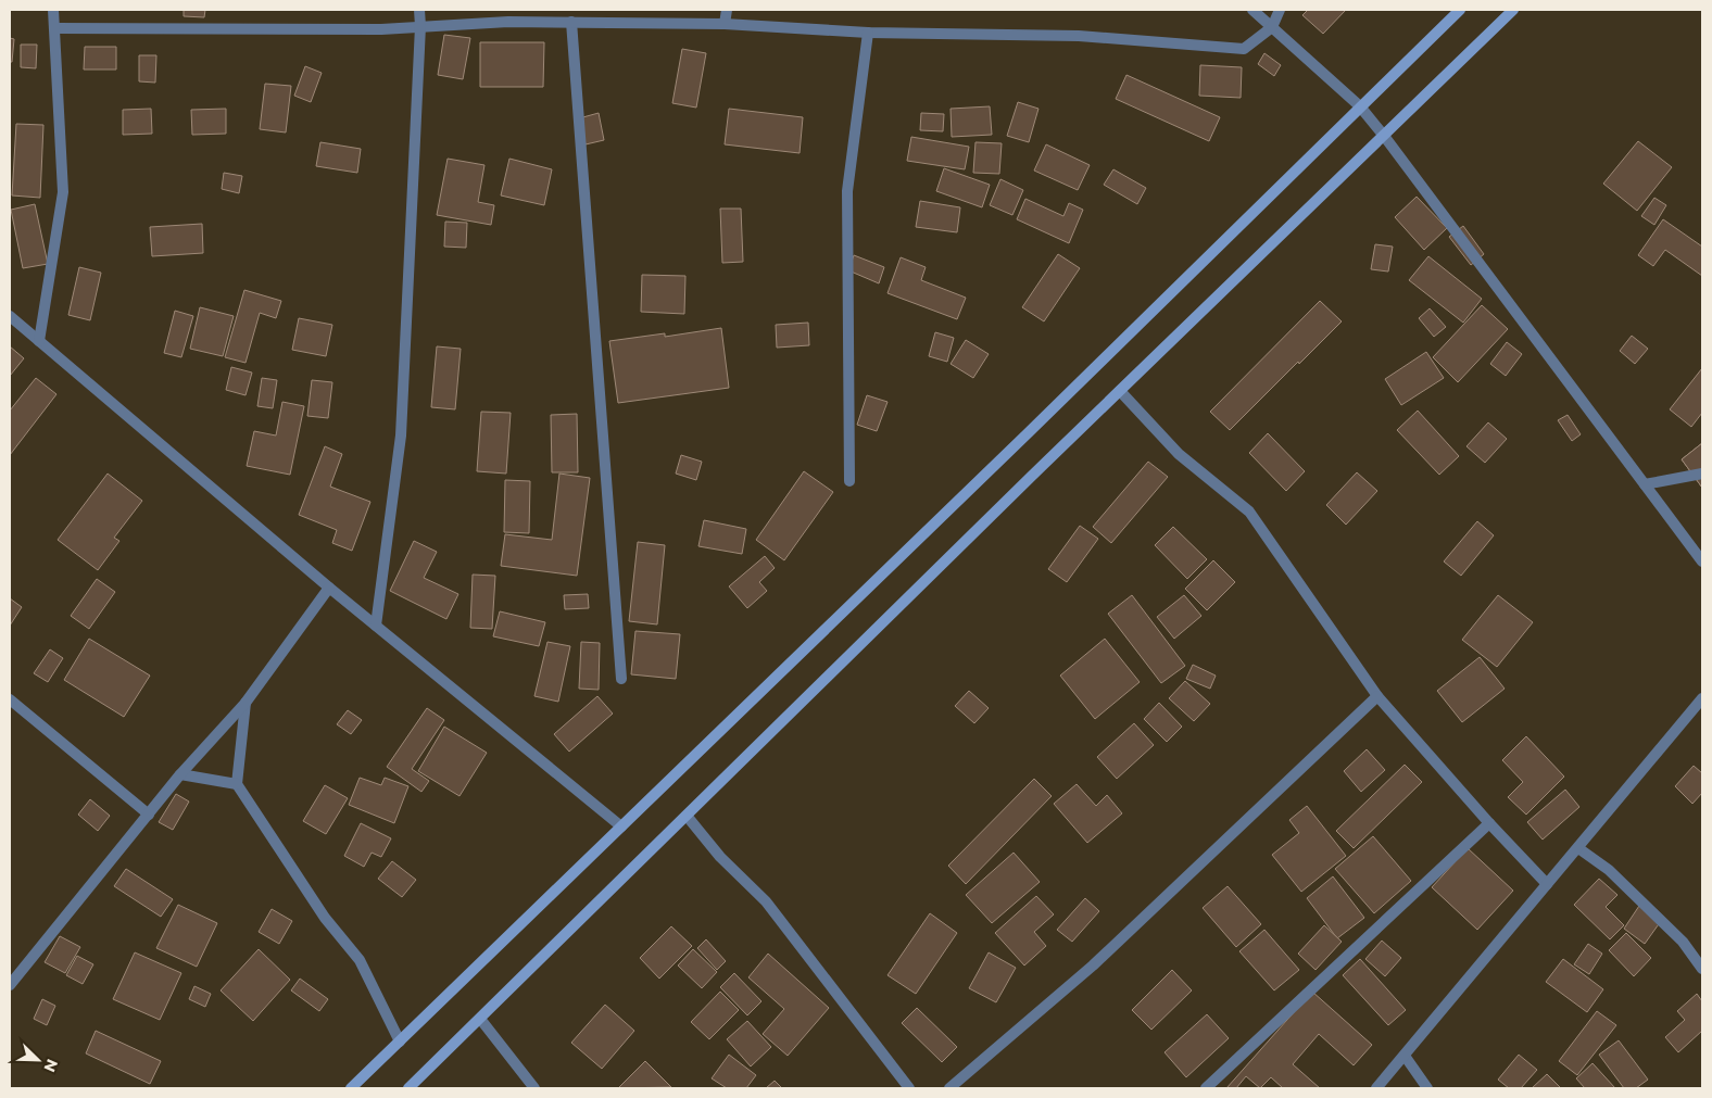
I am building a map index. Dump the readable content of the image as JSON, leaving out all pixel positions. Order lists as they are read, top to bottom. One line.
{"north":"bottom right"}
